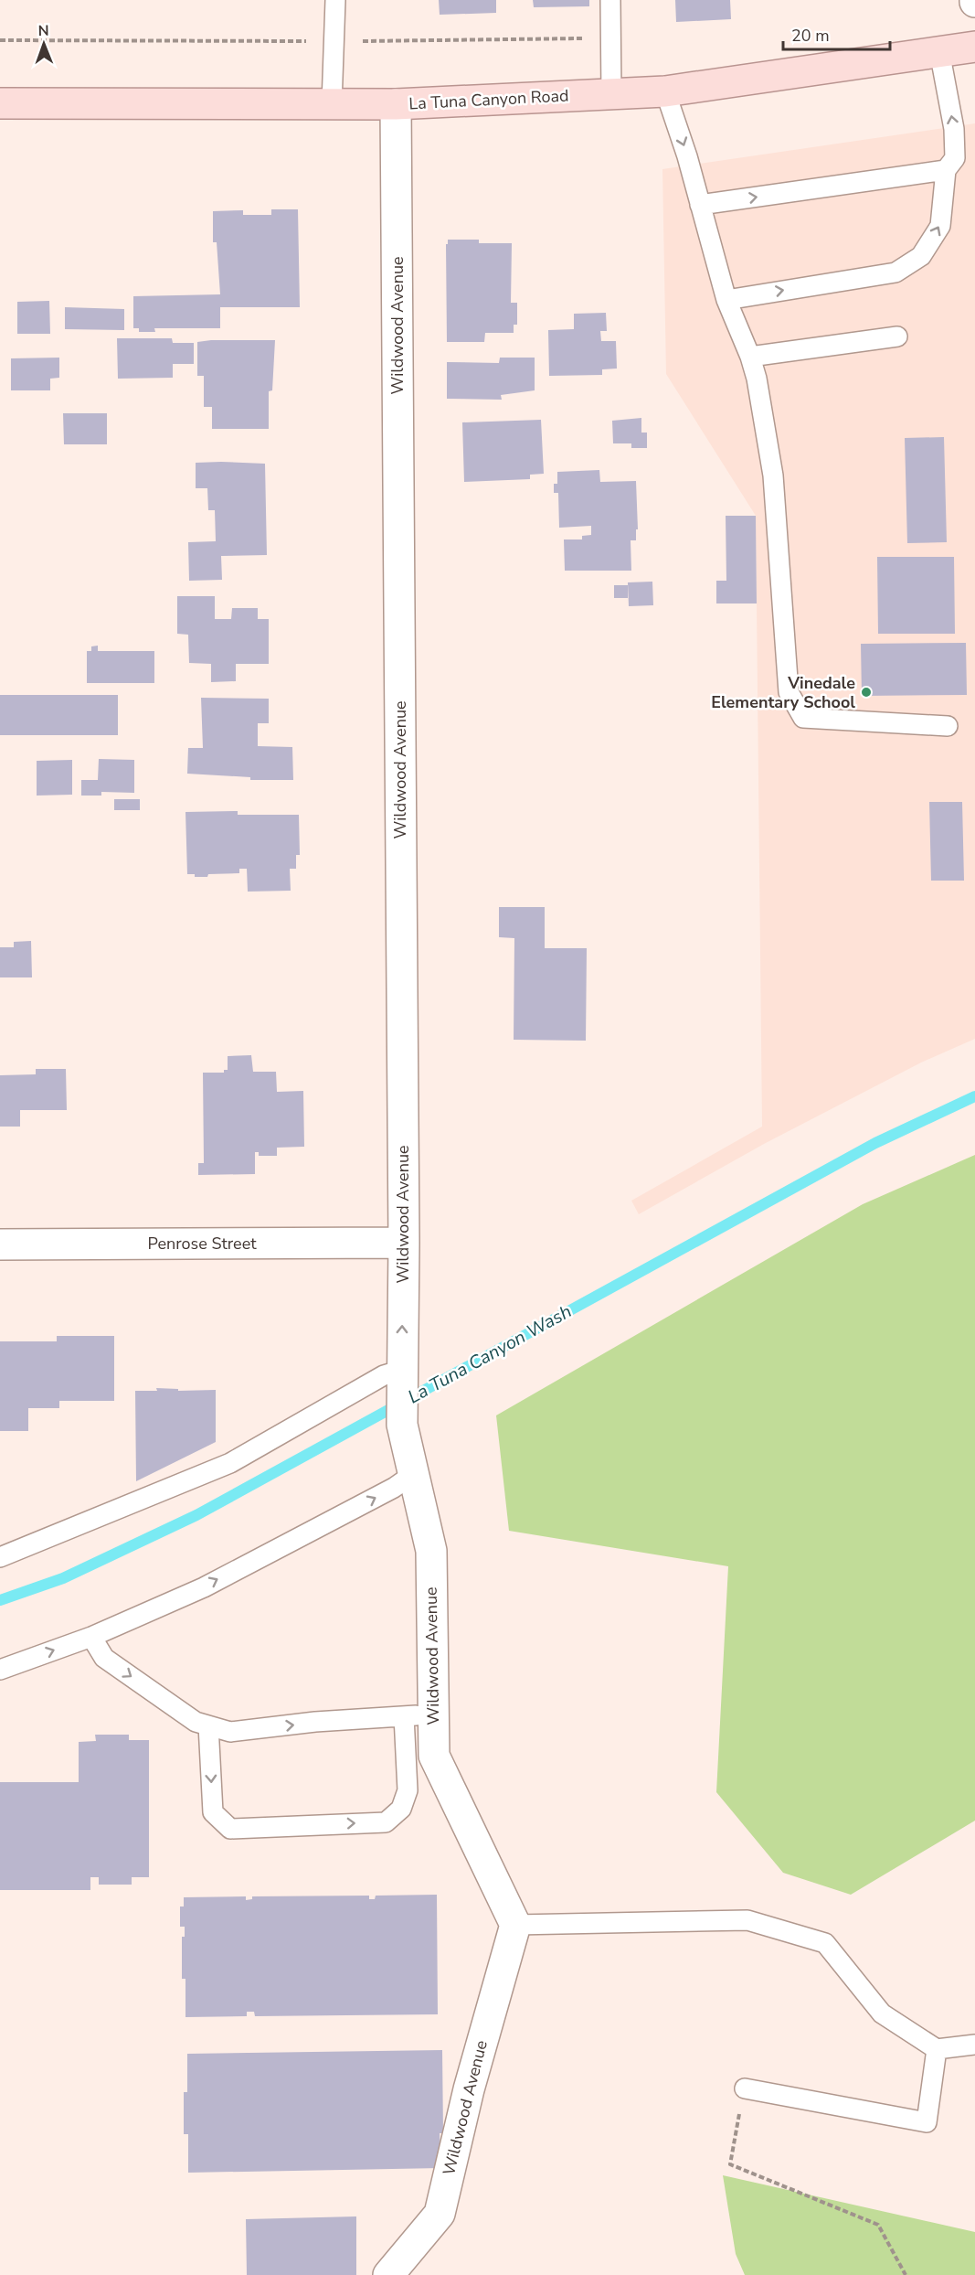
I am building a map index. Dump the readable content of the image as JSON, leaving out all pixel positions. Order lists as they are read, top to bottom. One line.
{"streets":{"main road":["La Tuna Canyon Road"],"street":["Wildwood Avenue","Penrose Street"]},"crossings":[["La Tuna Canyon Road","Wildwood Avenue"],["Wildwood Avenue","Penrose Street"]],"water":["La Tuna Canyon Wash"],"places":["Vinedale Elementary School"],"scale_bar":"20 m","north":"top"}
